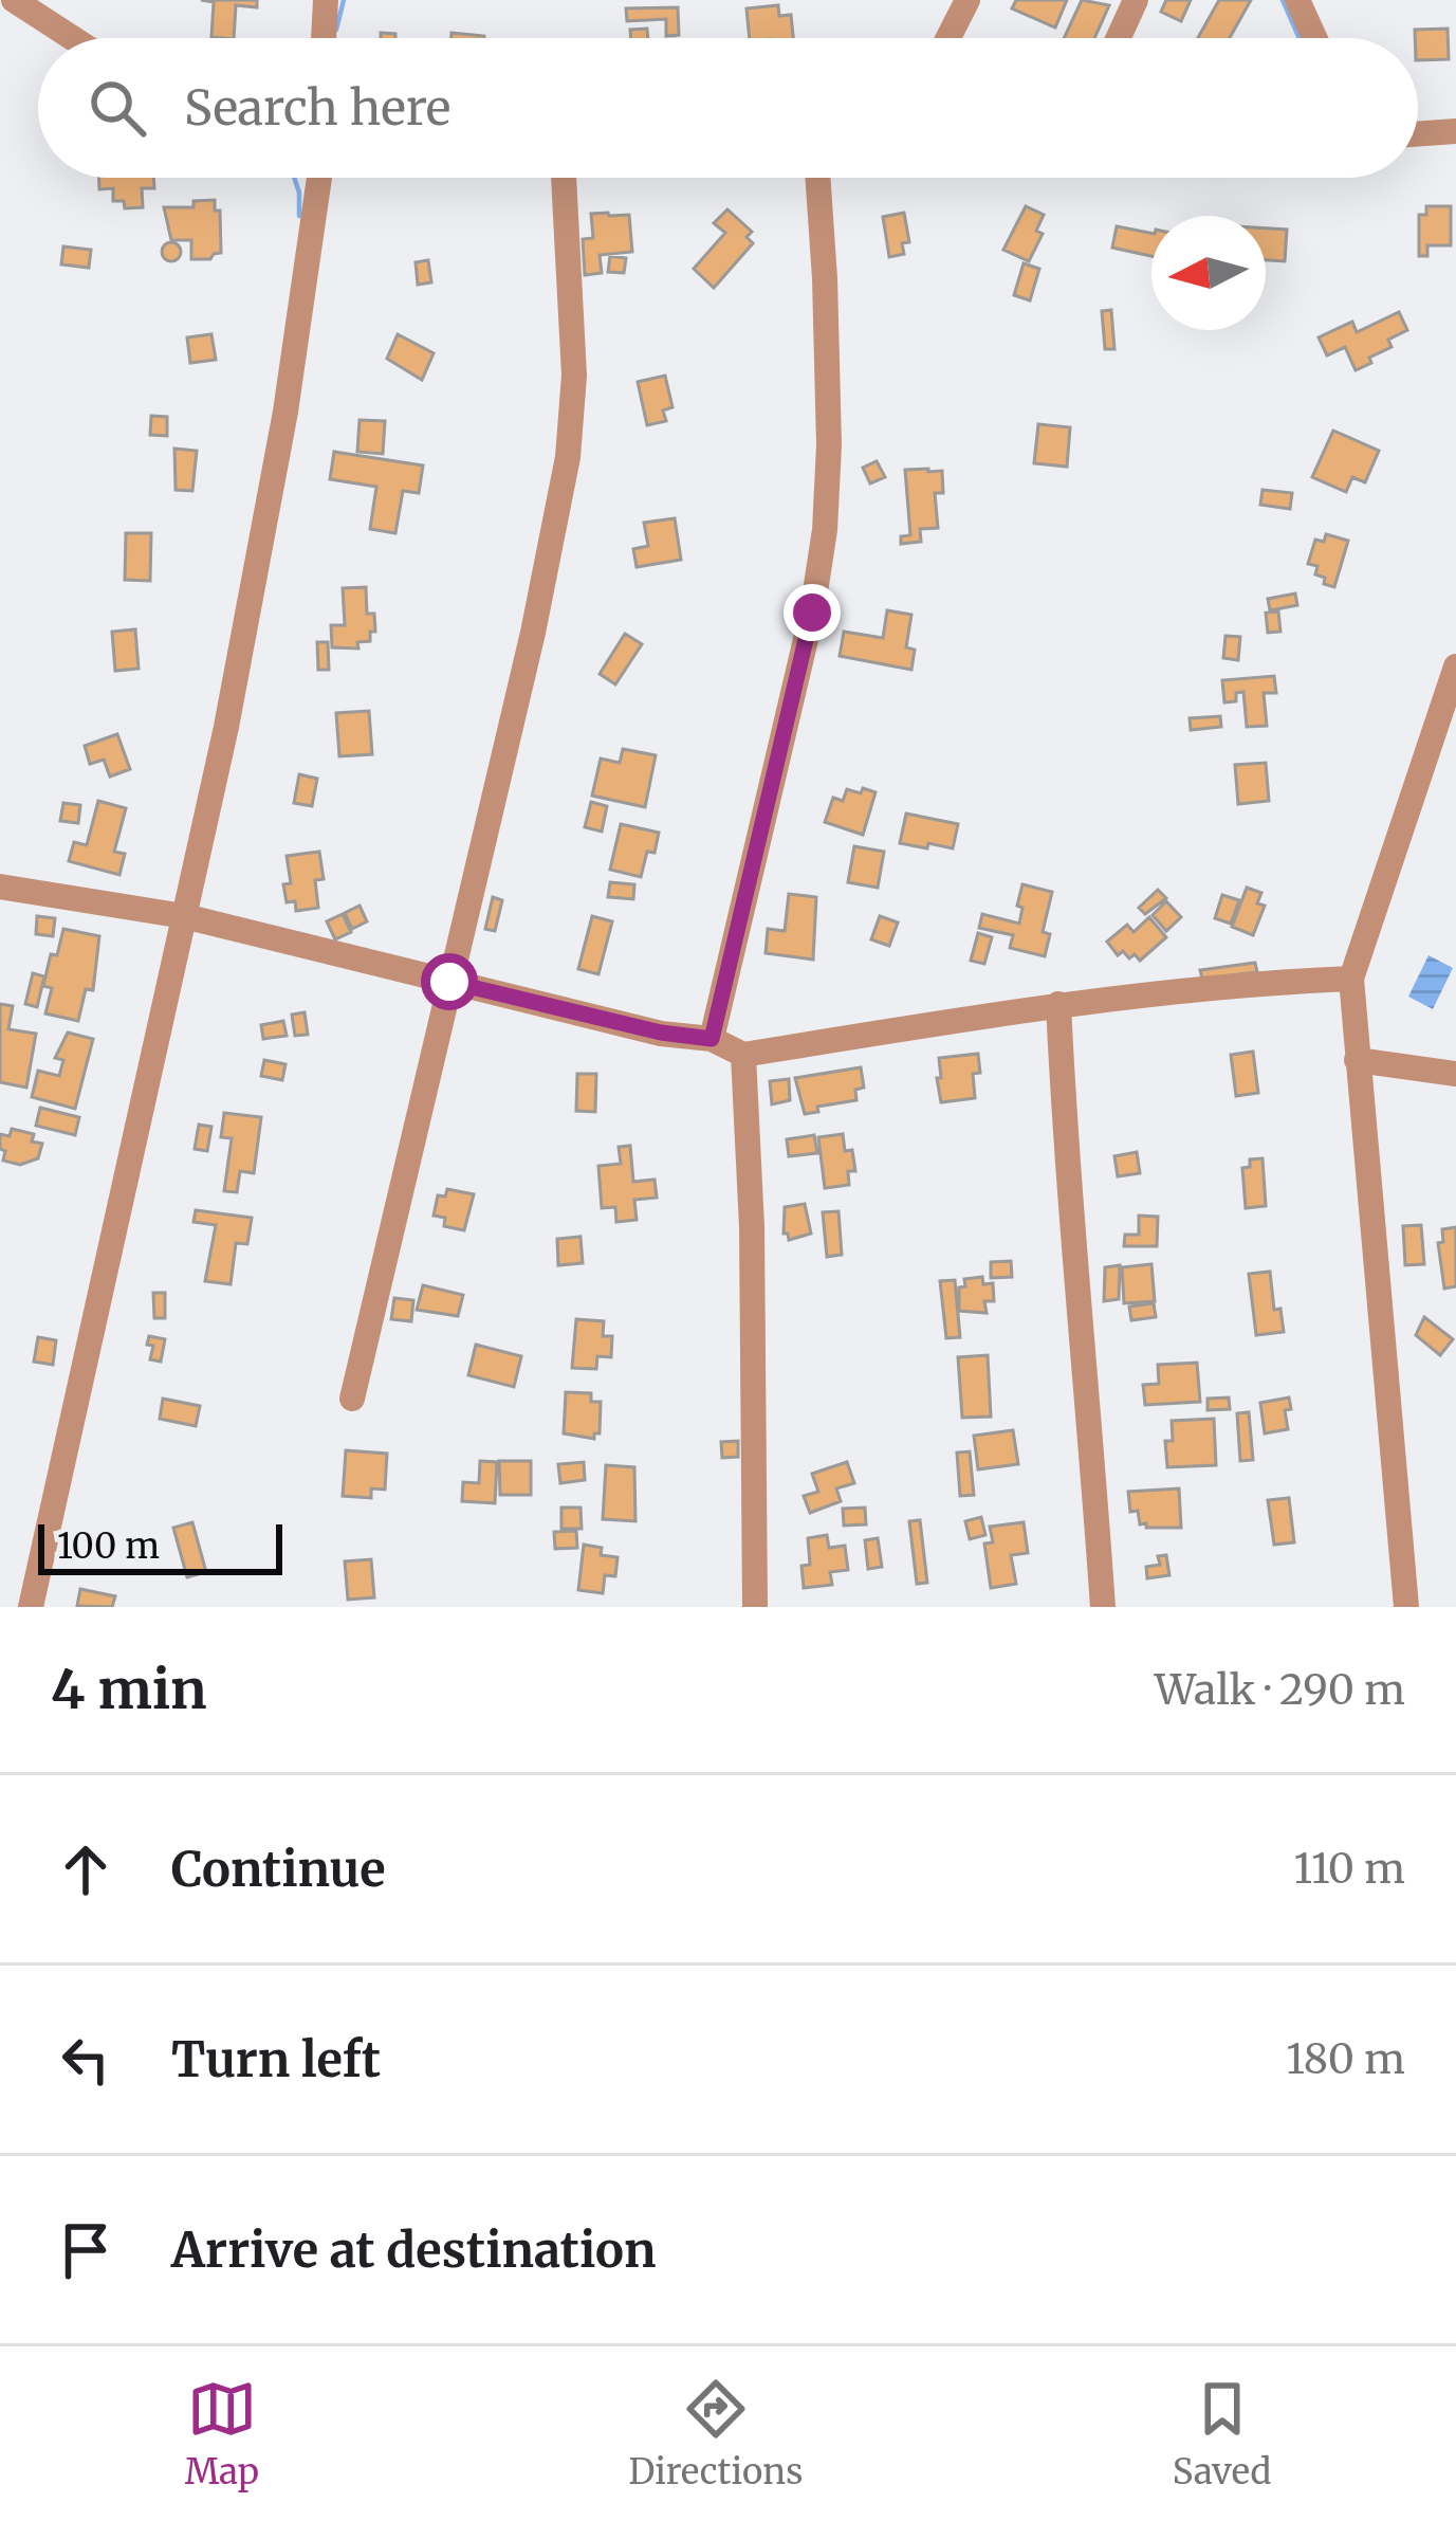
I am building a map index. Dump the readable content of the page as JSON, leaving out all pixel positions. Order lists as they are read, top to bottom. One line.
{"scale_bar":"100 m","north":"left","page":{"search":"Search here","scale":"100 m","heading":["4 min","Walk · 290 m"],"list":[["Continue","110 m"],["Turn left","180 m"],"Arrive at destination"],"nav":["Map","Directions","Saved"]}}
